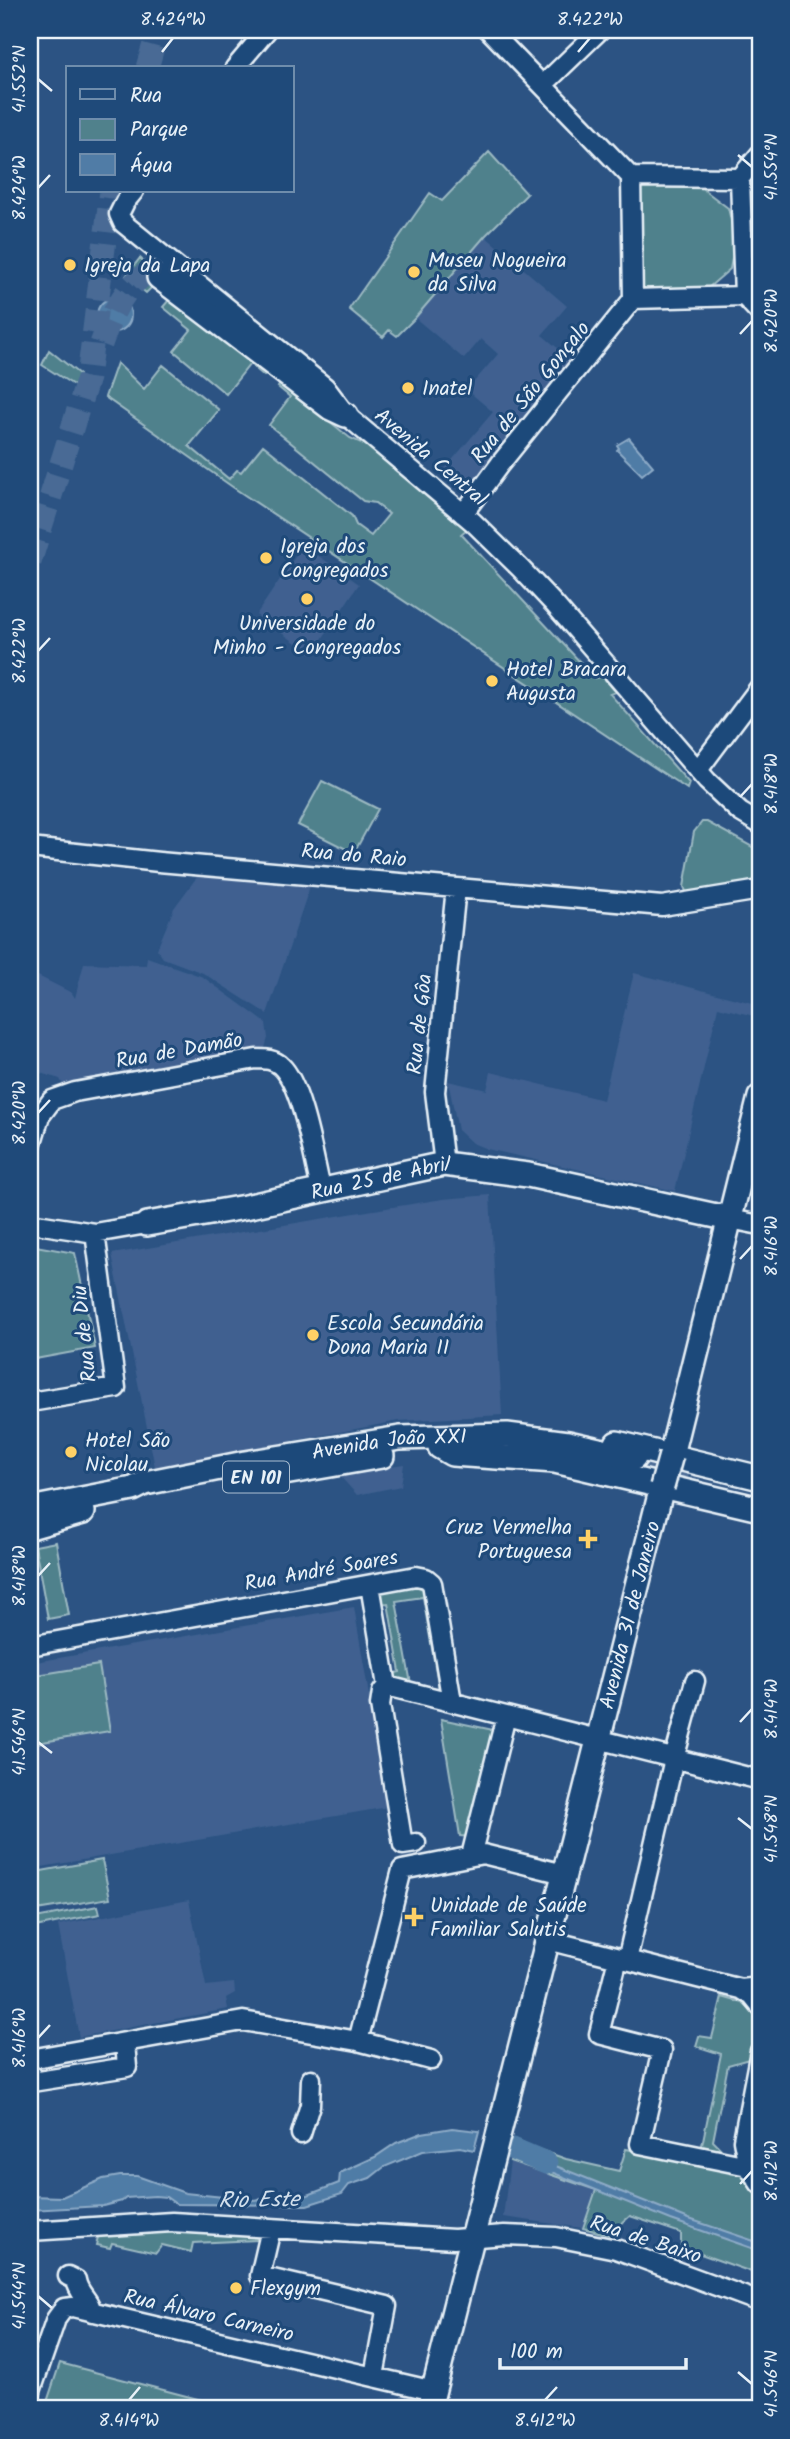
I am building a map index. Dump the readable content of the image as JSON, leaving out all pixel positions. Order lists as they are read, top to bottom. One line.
{"streets":{"main road":["Rua 25 de Abril","Avenida João XXI","EN 101","Avenida 31 de Janeiro"],"street":["Rua de São Gonçalo","Avenida Central","Rua do Raio","Rua de Gôa","Rua de Damão","Rua de Diu","Rua André Soares","Rua de Baixo","Rua Álvaro Carneiro"]},"crossings":[["Rua de São Gonçalo","Avenida Central"],["Rua do Raio","Rua de Gôa"],["Rua de Gôa","Rua 25 de Abril"],["Rua de Damão","Rua 25 de Abril"],["Rua 25 de Abril","Rua de Diu"],["Rua 25 de Abril","Avenida 31 de Janeiro"],["Avenida 31 de Janeiro","Rua de Baixo"],["Avenida 31 de Janeiro","Rua Álvaro Carneiro"]],"water":["Rio Este"],"places":{"other":["Igreja da Lapa","Museu Nogueira da Silva","Inatel","Igreja dos Congregados","Universidade do Minho - Congregados","Hotel Bracara Augusta","Escola Secundária Dona Maria II","Hotel São Nicolau","Flexgym"],"health":["Cruz Vermelha Portuguesa","Unidade de Saúde Familiar Salutis"]},"legend":["Rua","Parque","Água"],"scale_bar":"100 m","coordinates":["8.424°W","8.422°W","41.552°N","41.554°N","8.420°W","8.418°W","8.416°W","8.414°W","41.546°N","41.548°N","8.412°W","41.544°N"]}
